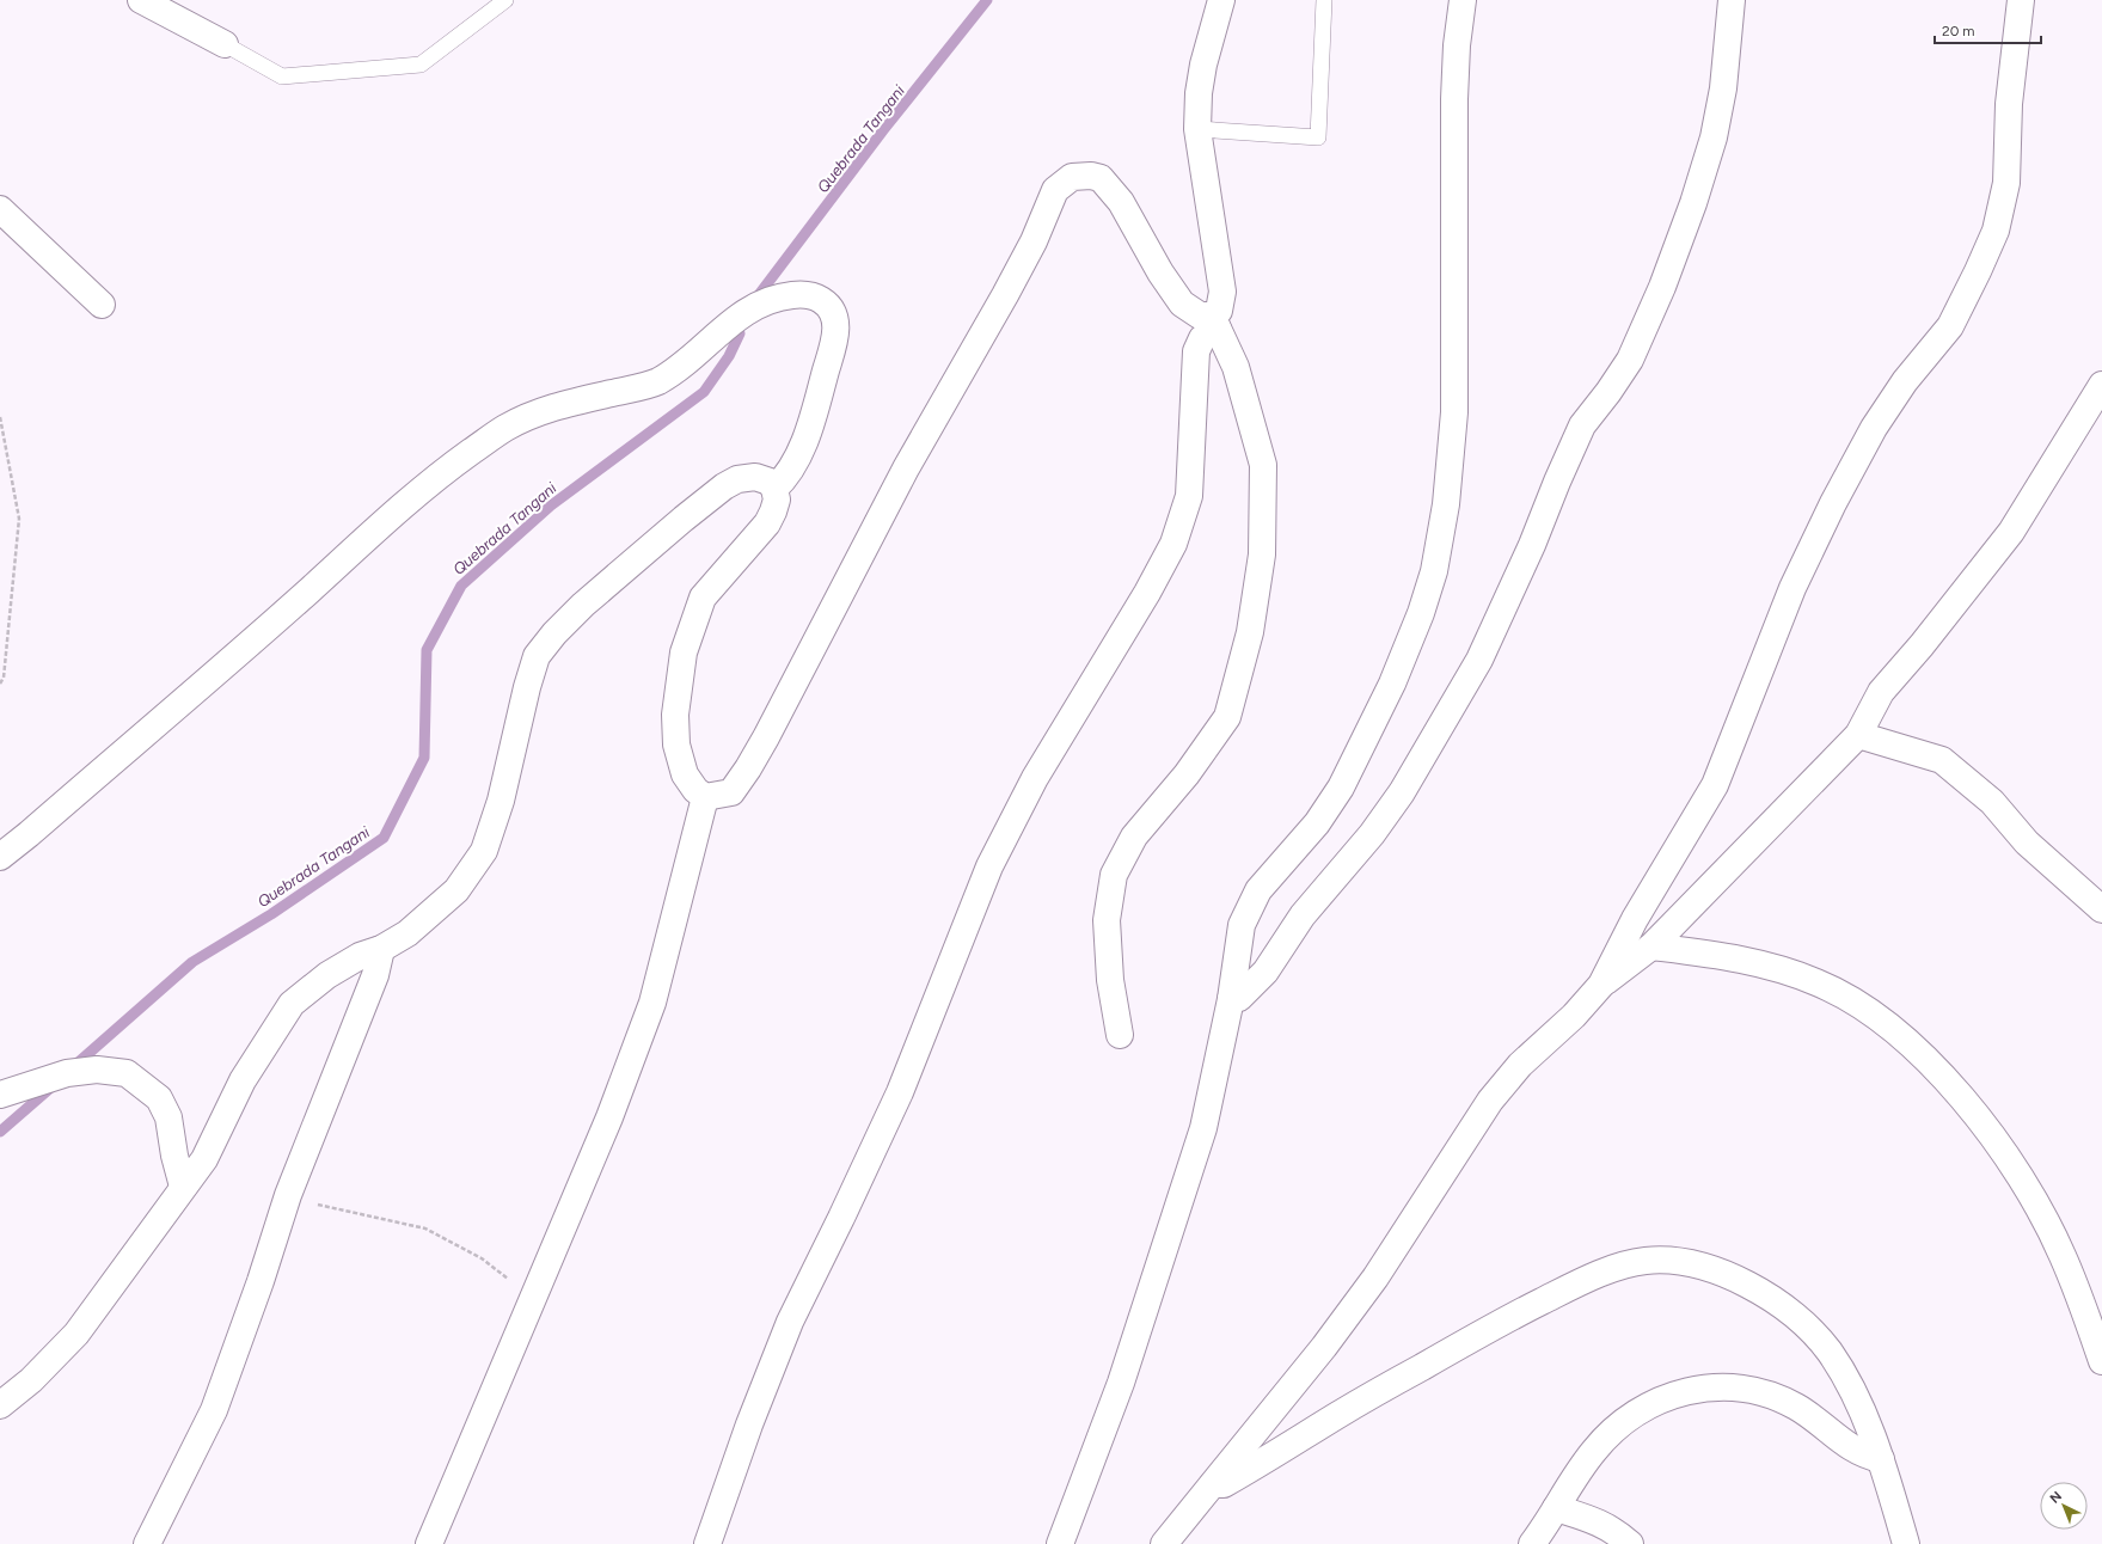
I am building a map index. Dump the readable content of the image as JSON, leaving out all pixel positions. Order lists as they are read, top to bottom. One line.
{"water":["Quebrada Tangani"],"scale_bar":"20 m","north":"top left"}
